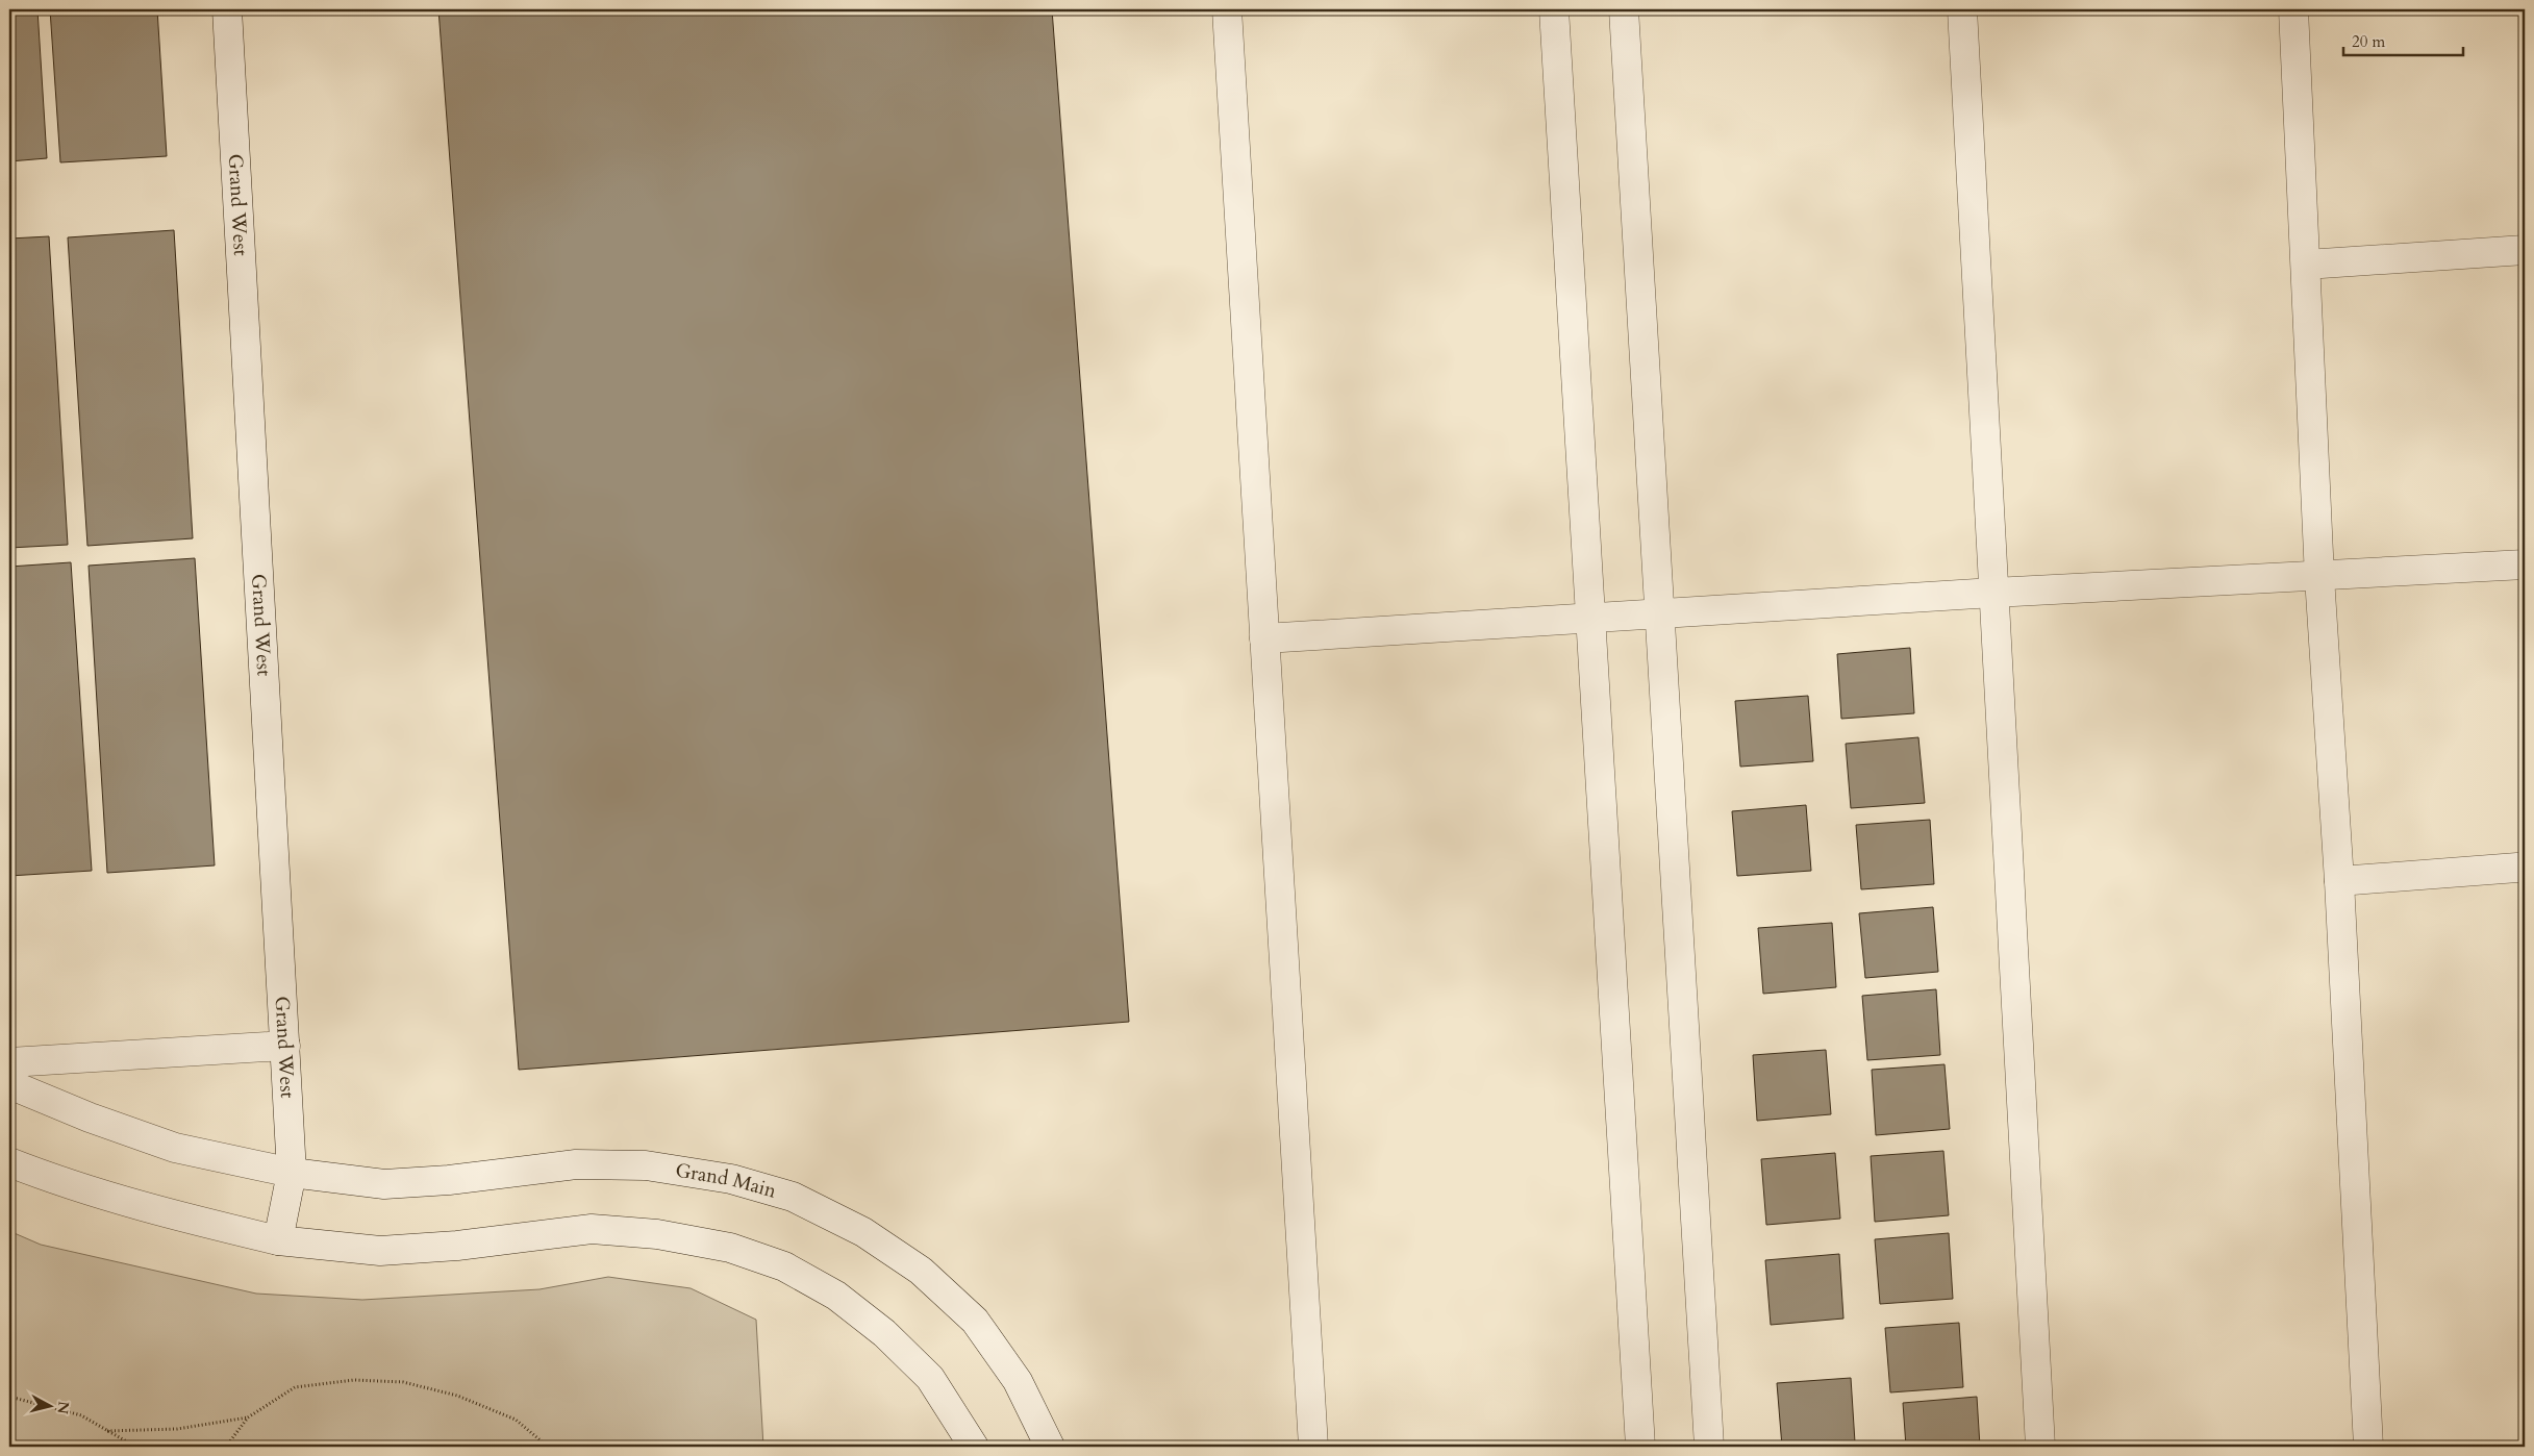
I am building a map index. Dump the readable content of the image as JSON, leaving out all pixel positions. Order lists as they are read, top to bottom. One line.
{"streets":{"street":["Grand West","Grand Main"]},"crossings":[["Grand West","Grand Main"]],"scale_bar":"20 m","north":"right"}
